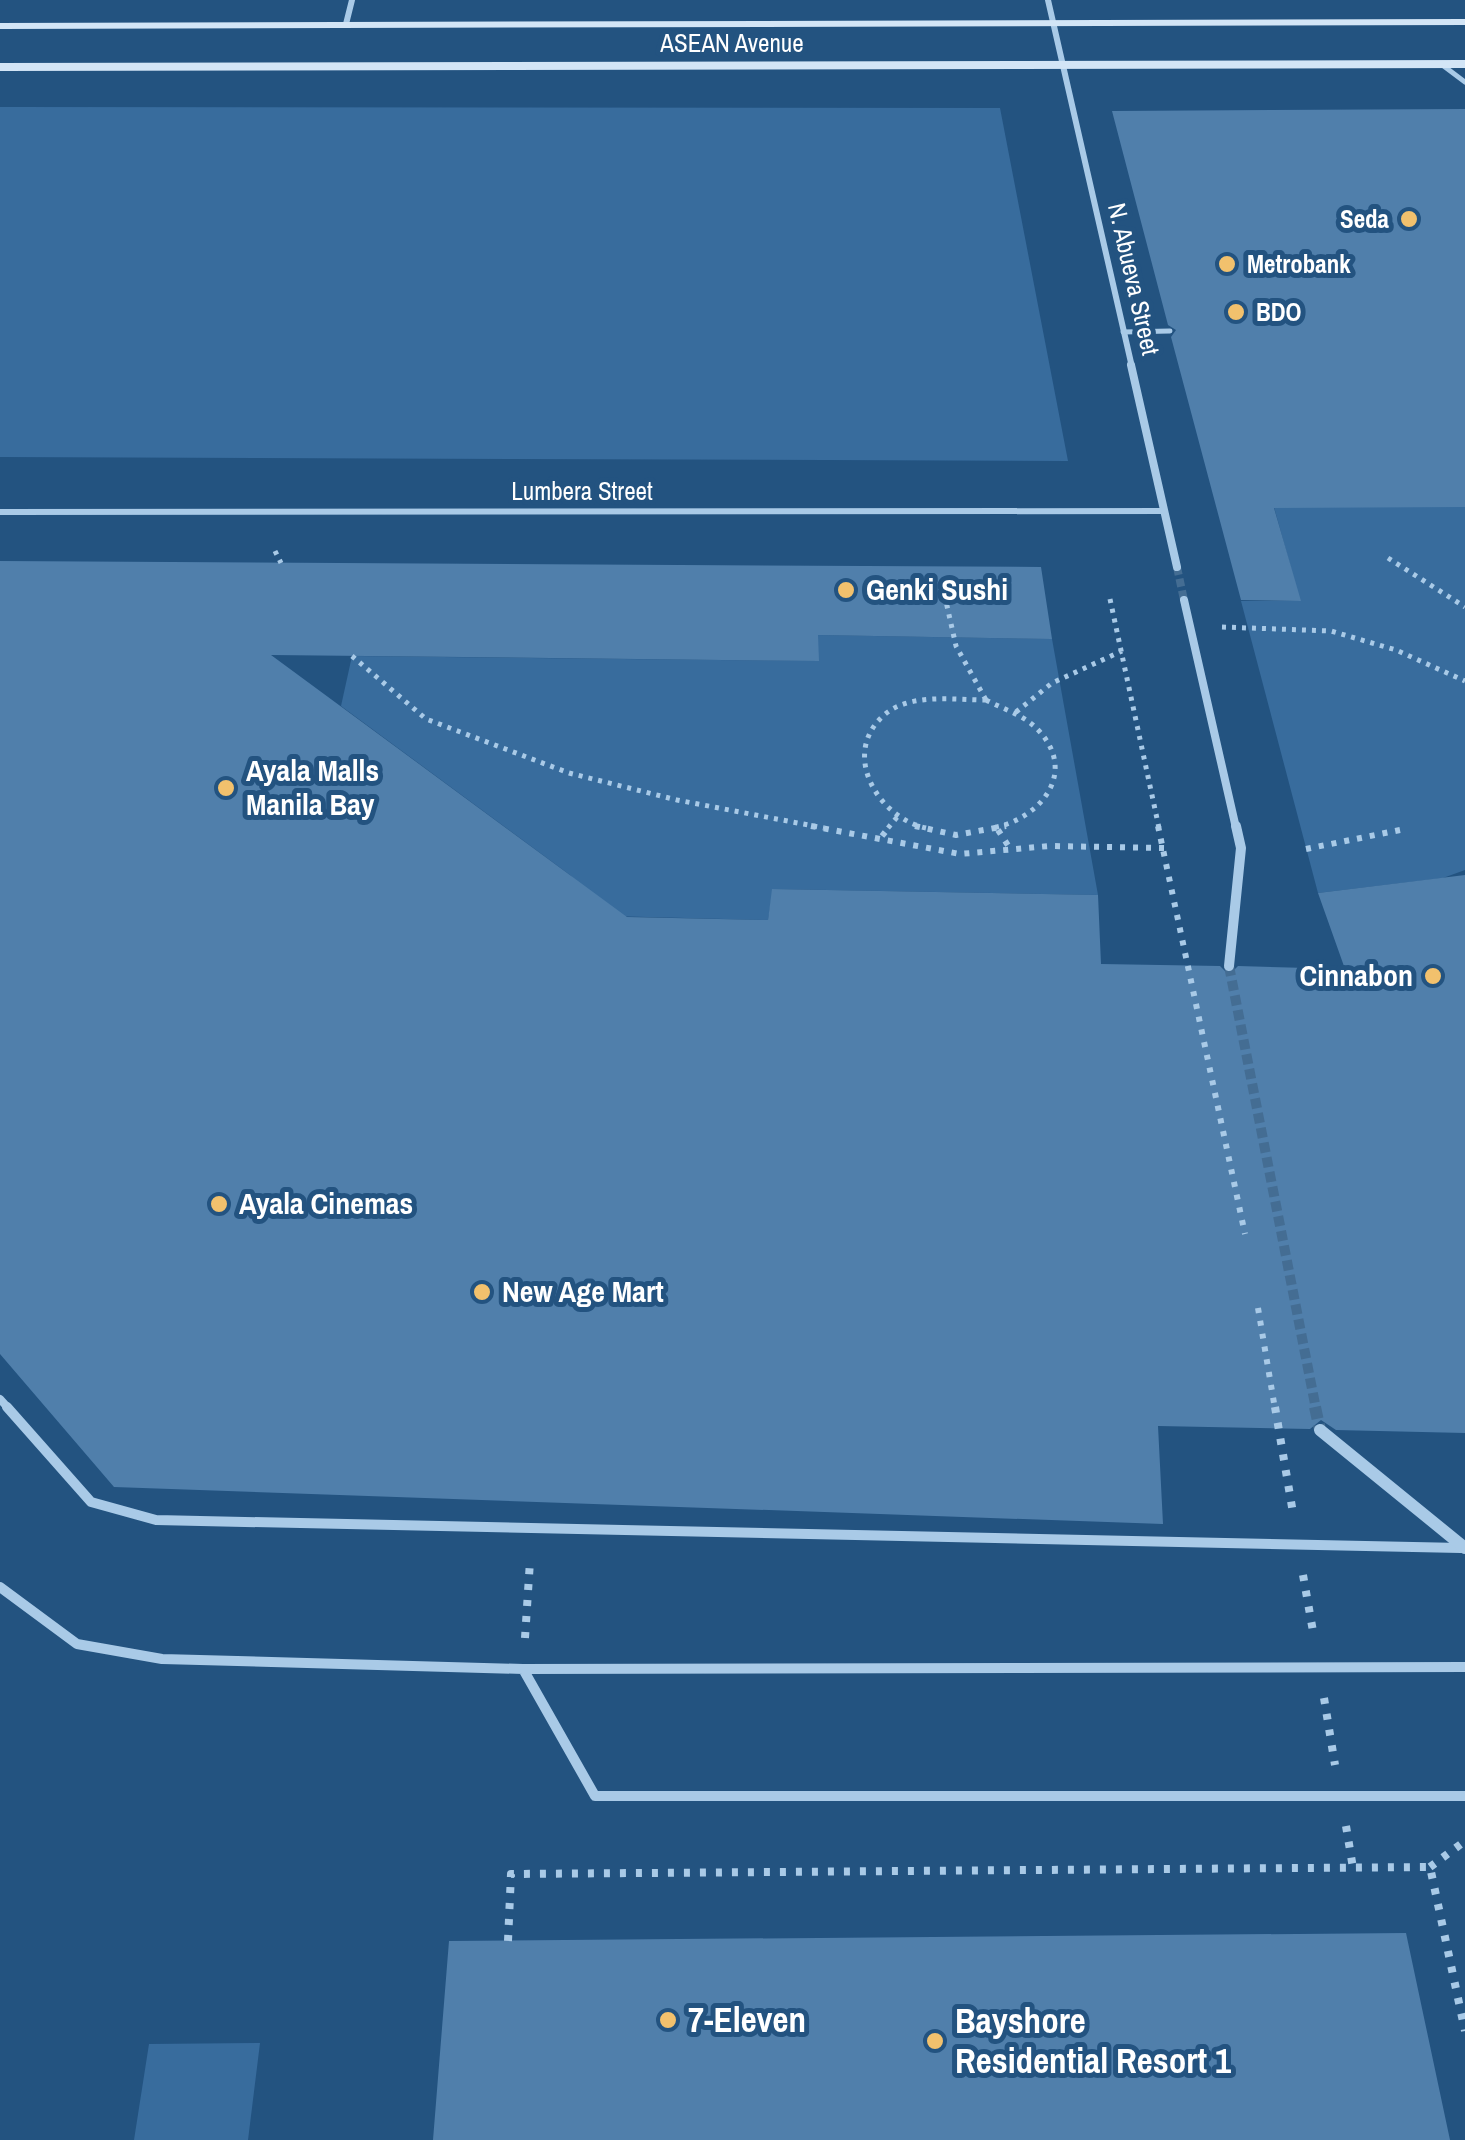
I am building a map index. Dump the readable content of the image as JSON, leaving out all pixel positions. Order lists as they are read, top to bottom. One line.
{"streets":{"street":["ASEAN Avenue","N. Abueva Street"],"lane":["Lumbera Street"]},"crossings":[["ASEAN Avenue","N. Abueva Street"],["N. Abueva Street","Lumbera Street"]],"places":["Seda","Metrobank","BDO","Genki Sushi","Ayala Malls Manila Bay","Cinnabon","Ayala Cinemas","New Age Mart","7-Eleven","Bayshore Residential Resort 1"]}
